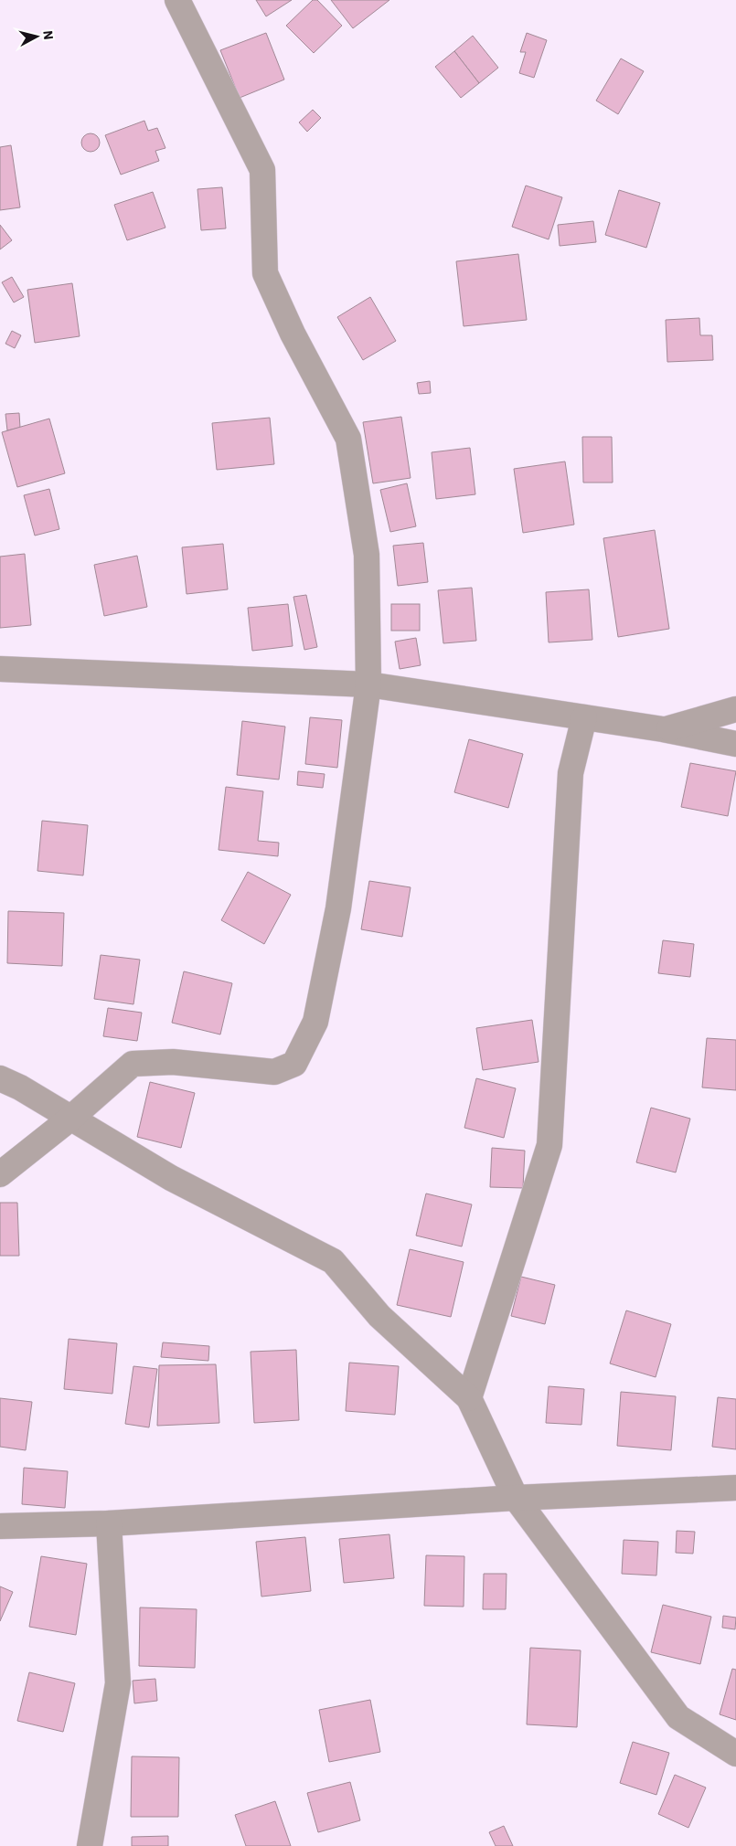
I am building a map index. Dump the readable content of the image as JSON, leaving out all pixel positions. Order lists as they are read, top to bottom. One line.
{"north":"right"}
